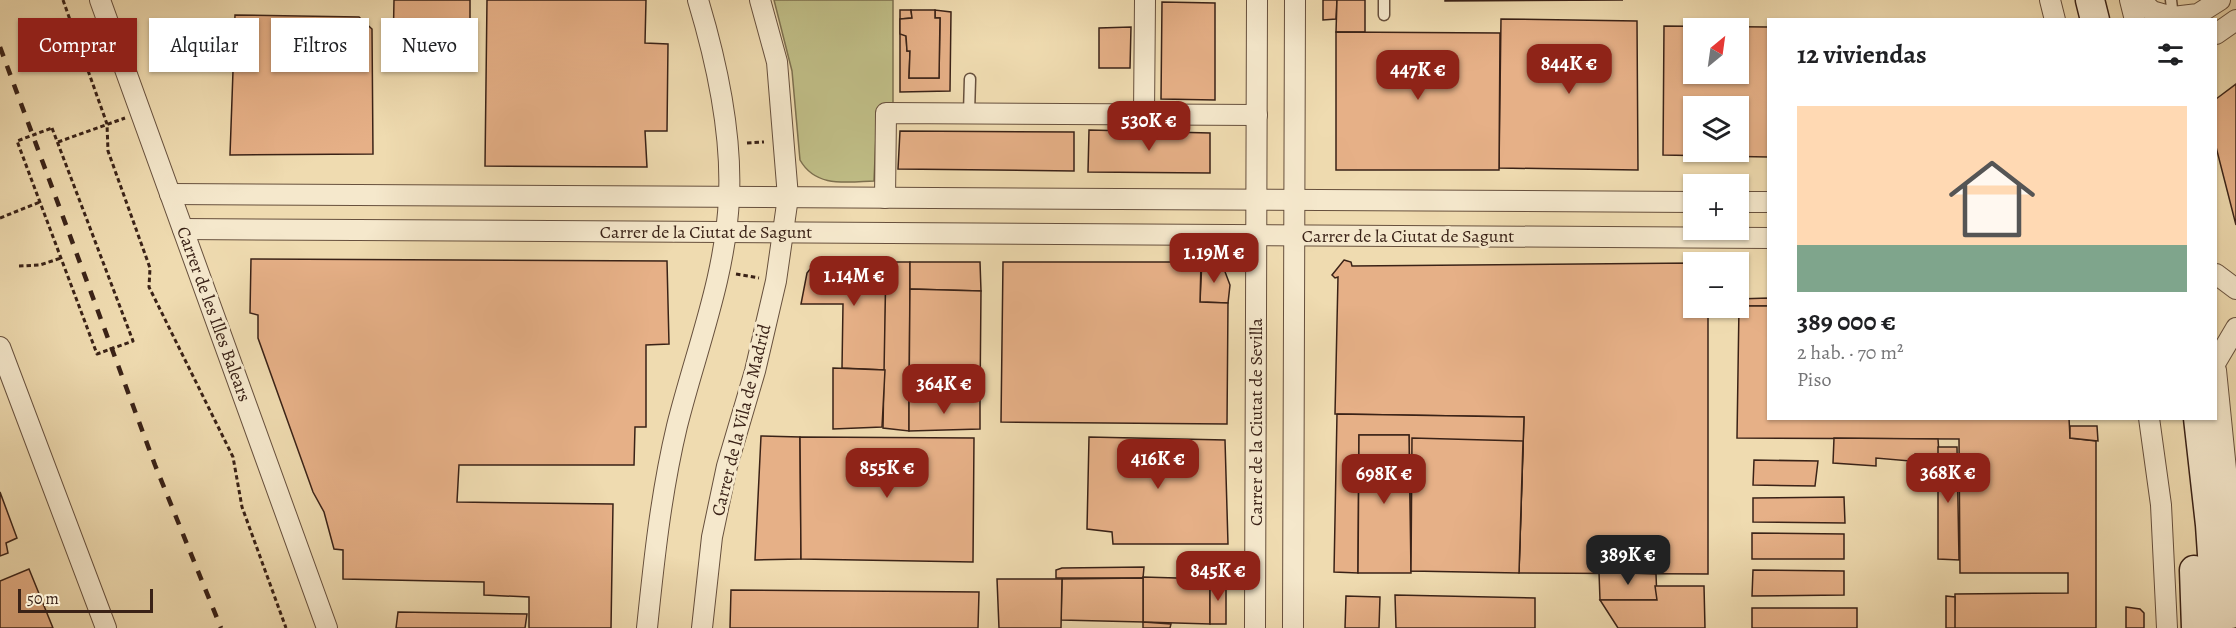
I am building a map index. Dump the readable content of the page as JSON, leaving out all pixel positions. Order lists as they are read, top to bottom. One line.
{"streets":{"street":["Carrer de la Ciutat de Sagunt","Carrer de les Illes Balears","Carrer de la Vila de Madrid","Carrer de la Ciutat de Sevilla"]},"crossings":[["Carrer de la Ciutat de Sagunt","Carrer de les Illes Balears"],["Carrer de la Ciutat de Sagunt","Carrer de la Vila de Madrid"],["Carrer de la Ciutat de Sagunt","Carrer de la Ciutat de Sevilla"]],"scale_bar":"50 m","north":"top right","page":{"map_buttons":["+","−"],"chip":["Comprar","Alquilar","Filtros","Nuevo"],"heading":"12 viviendas","price":["844K €","447K €","530K €","1.19M €","1.14M €","364K €","416K €","855K €","368K €","698K €","389K €","845K €"],"list":[{"name":"389 000 €","note":"2 hab. · 70 m² · Piso"}],"scale":"50 m"}}
